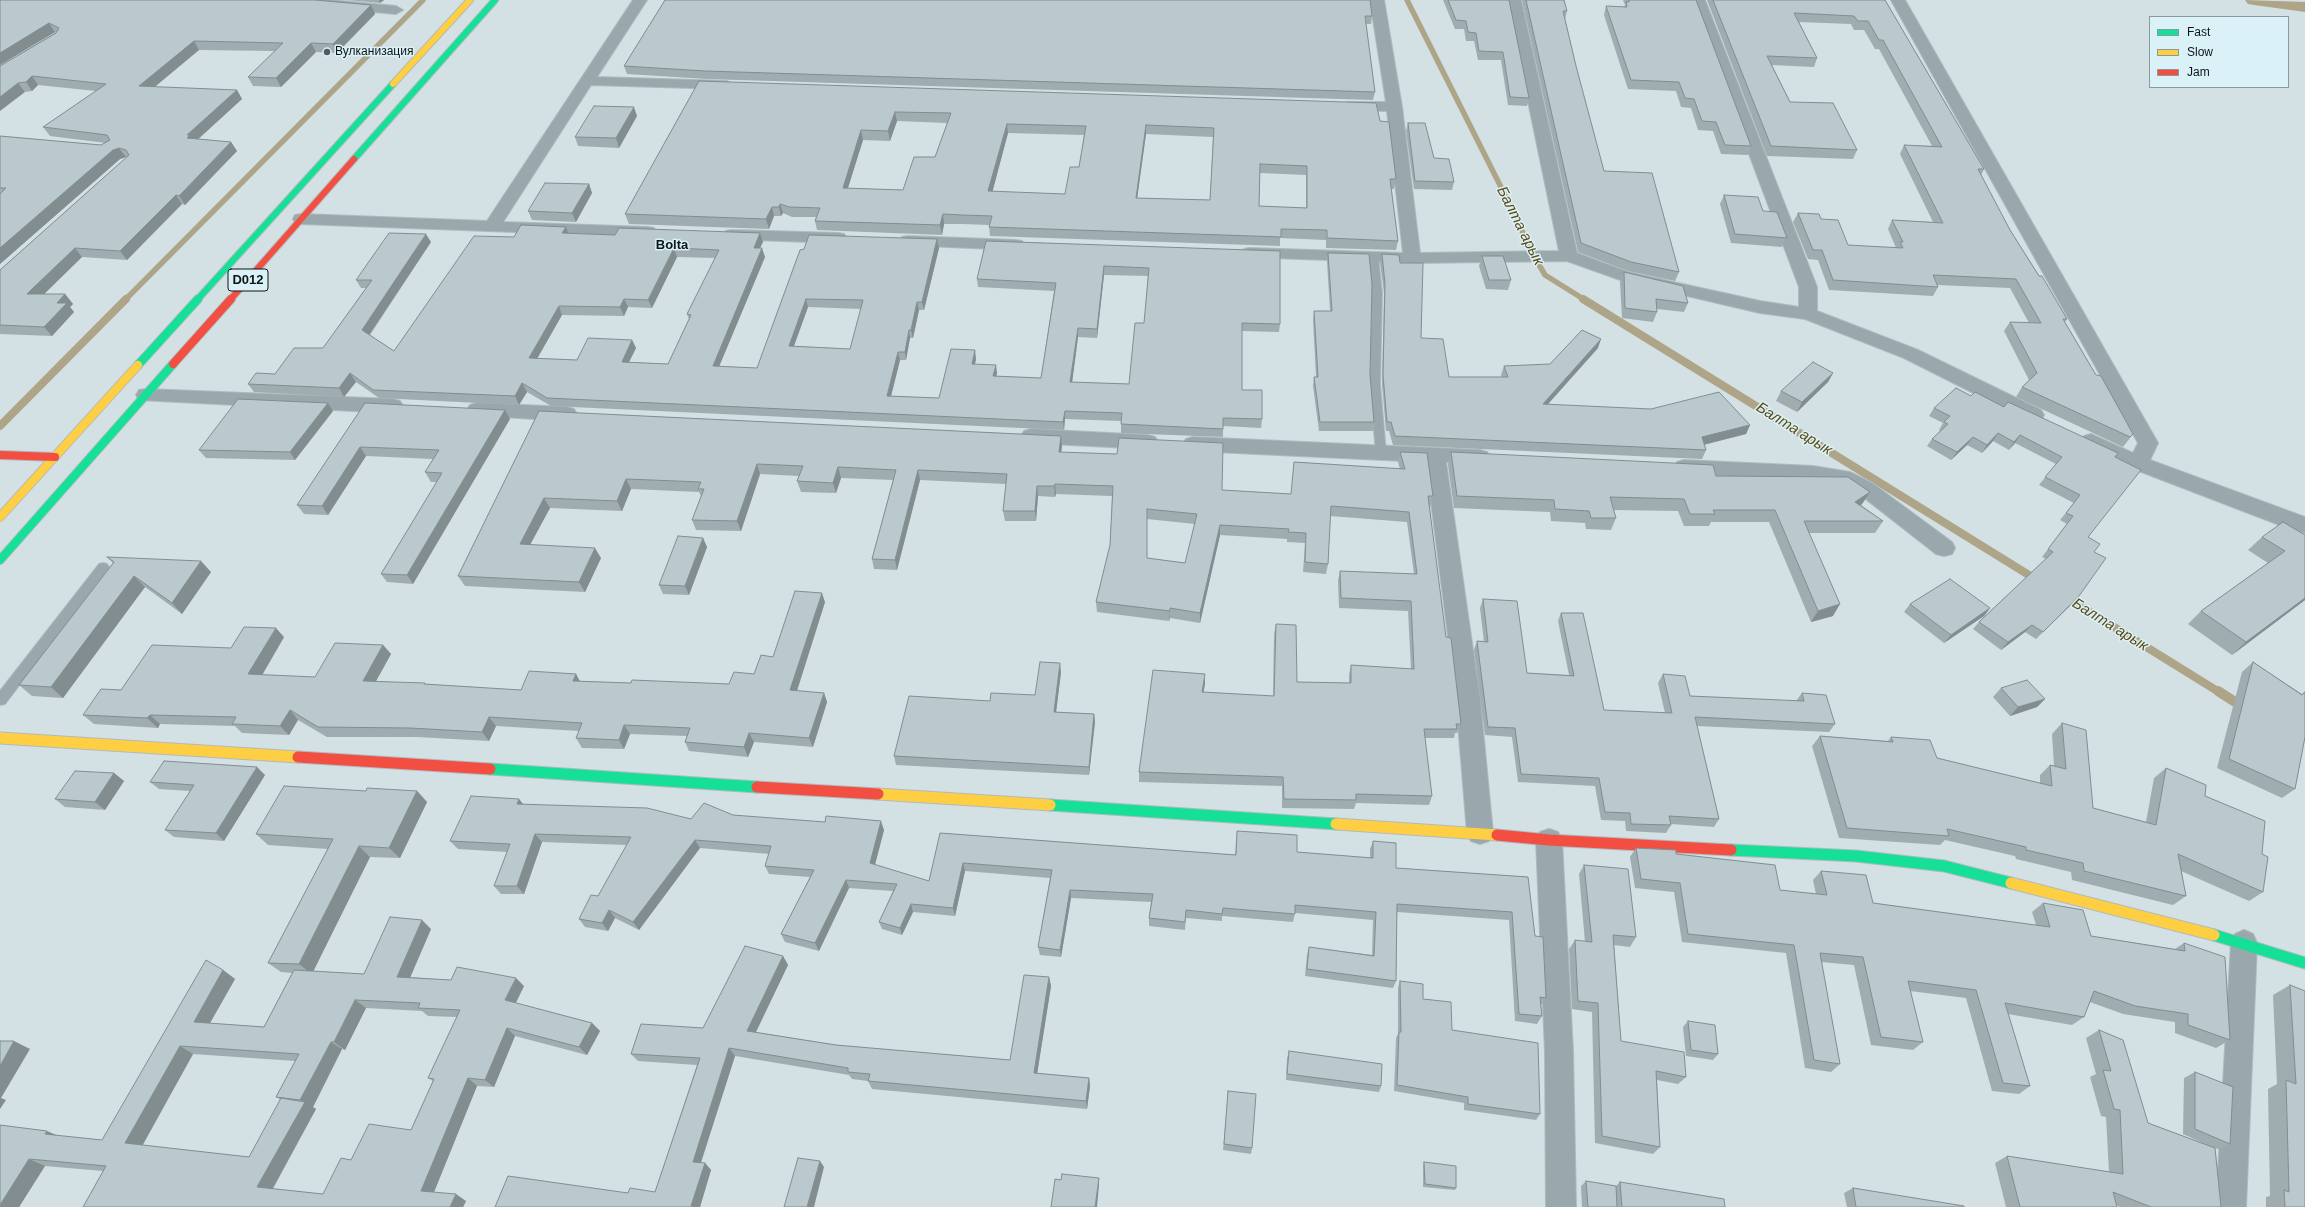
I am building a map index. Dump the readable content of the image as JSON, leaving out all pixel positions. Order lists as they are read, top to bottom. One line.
{"streets":{"main road":["D012"]},"districts":["Bolta"],"water":["Балта арык"],"places":["Вулканизация"],"legend":["Fast","Slow","Jam"]}
